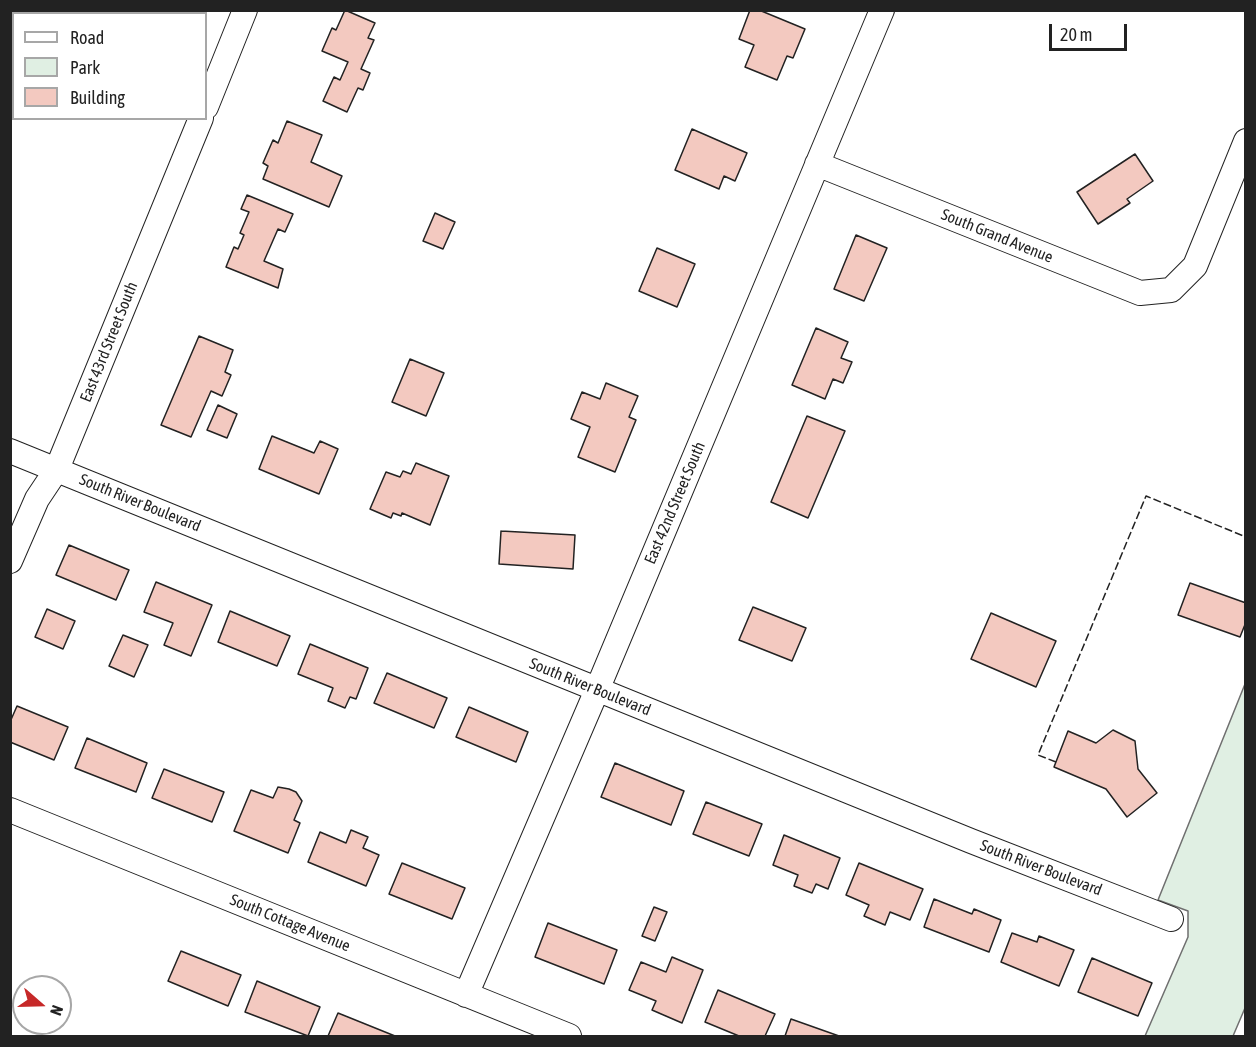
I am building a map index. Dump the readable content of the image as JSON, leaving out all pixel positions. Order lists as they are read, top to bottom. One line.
{"streets":{"street":["South Grand Avenue","East 43rd Street South","South River Boulevard","East 42nd Street South","South Cottage Avenue"]},"crossings":[["South Grand Avenue","East 42nd Street South"],["East 43rd Street South","South River Boulevard"],["South River Boulevard","East 42nd Street South"],["East 42nd Street South","South Cottage Avenue"]],"legend":["Road","Park","Building"],"scale_bar":"20 m","north":"right"}
